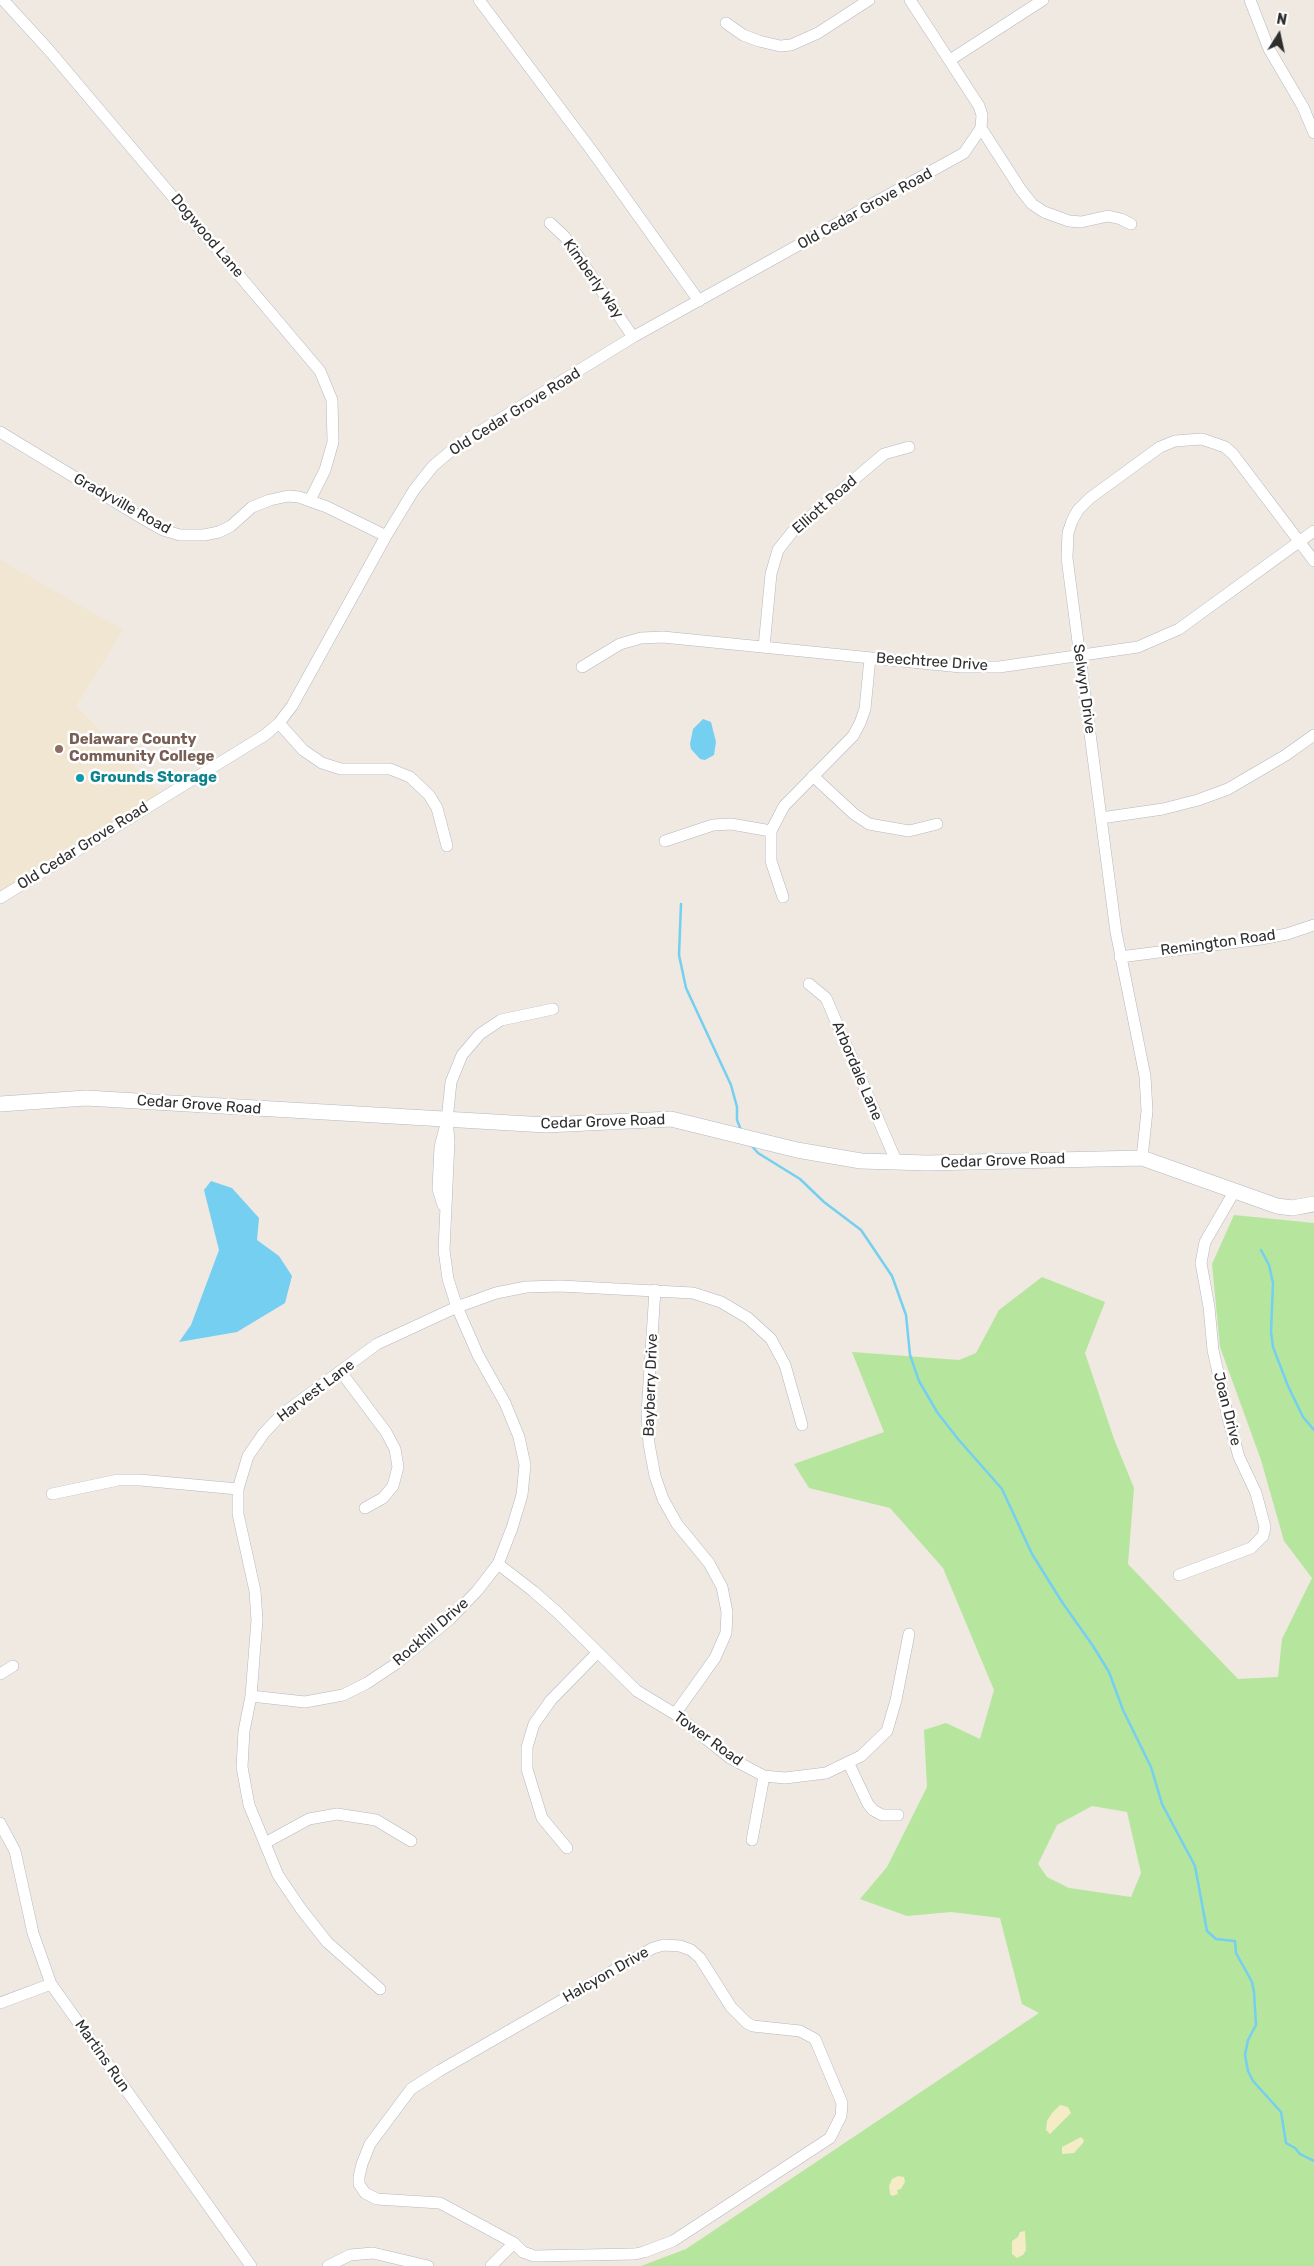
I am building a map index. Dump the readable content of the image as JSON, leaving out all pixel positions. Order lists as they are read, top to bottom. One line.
{"streets":{"street":["Old Cedar Grove Road","Dogwood Lane","Kimberly Way","Gradyville Road","Elliott Road","Beechtree Drive","Selwyn Drive","Remington Road","Arbordale Lane","Cedar Grove Road","Bayberry Drive","Harvest Lane","Joan Drive","Rockhill Drive","Tower Road","Halcyon Drive","Martins Run"]},"crossings":[["Old Cedar Grove Road","Kimberly Way"],["Old Cedar Grove Road","Gradyville Road"],["Dogwood Lane","Gradyville Road"],["Elliott Road","Beechtree Drive"],["Beechtree Drive","Selwyn Drive"],["Selwyn Drive","Remington Road"],["Selwyn Drive","Cedar Grove Road"],["Arbordale Lane","Cedar Grove Road"],["Cedar Grove Road","Joan Drive"],["Cedar Grove Road","Rockhill Drive"],["Bayberry Drive","Harvest Lane"],["Bayberry Drive","Tower Road"],["Harvest Lane","Rockhill Drive"],["Rockhill Drive","Tower Road"]],"places":["Delaware County Community College","Grounds Storage"],"north":"top"}
